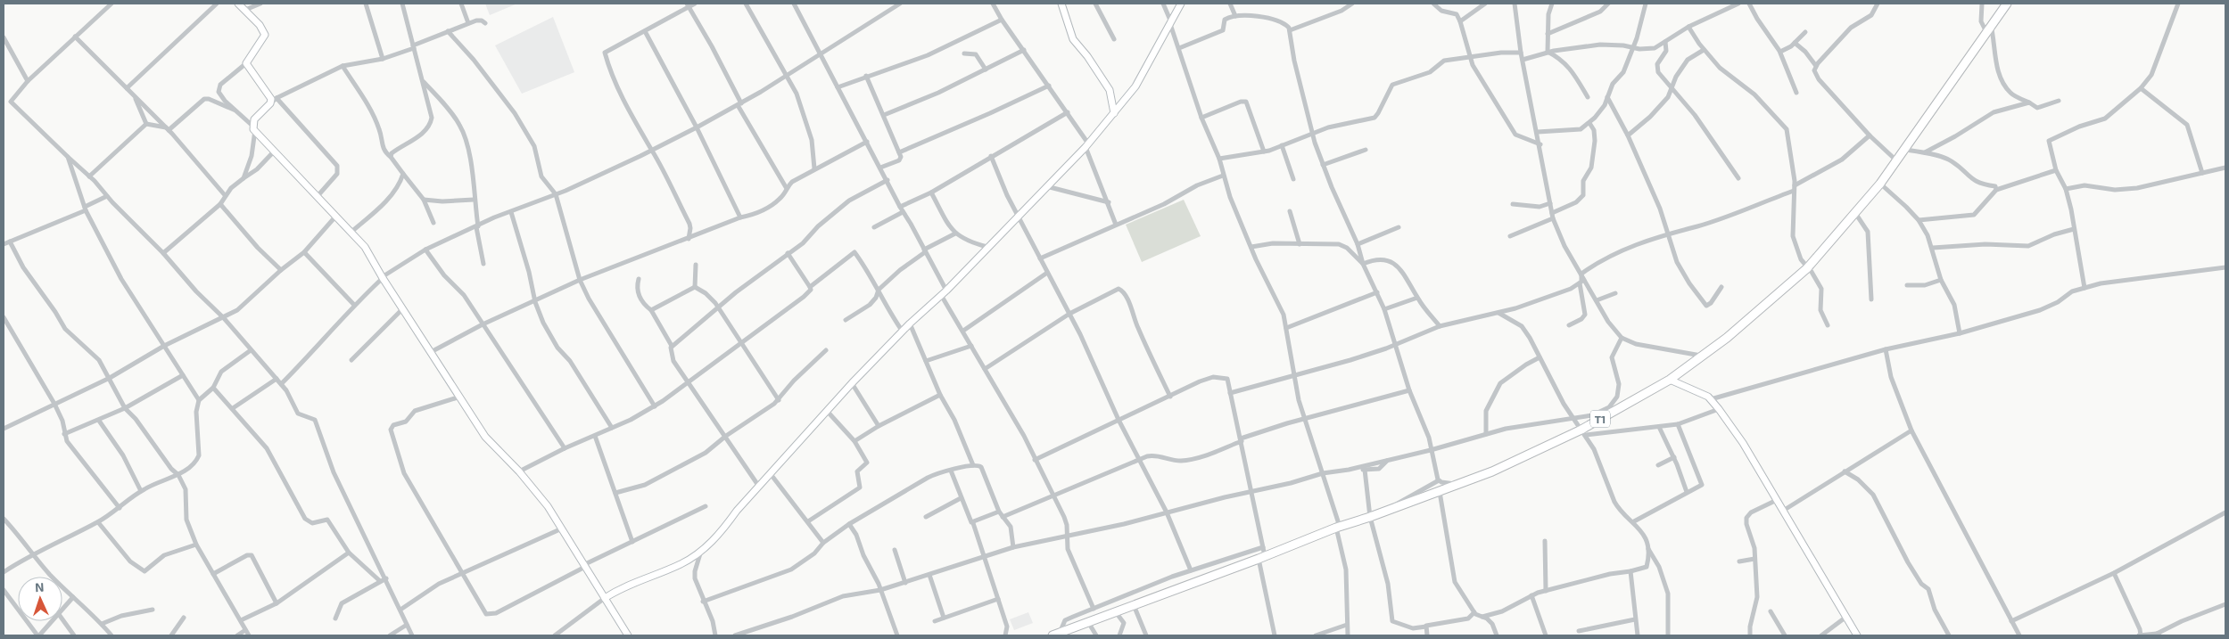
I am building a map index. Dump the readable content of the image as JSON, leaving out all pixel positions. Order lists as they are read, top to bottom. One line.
{"streets":{"highway":["T1"]},"north":"top"}
